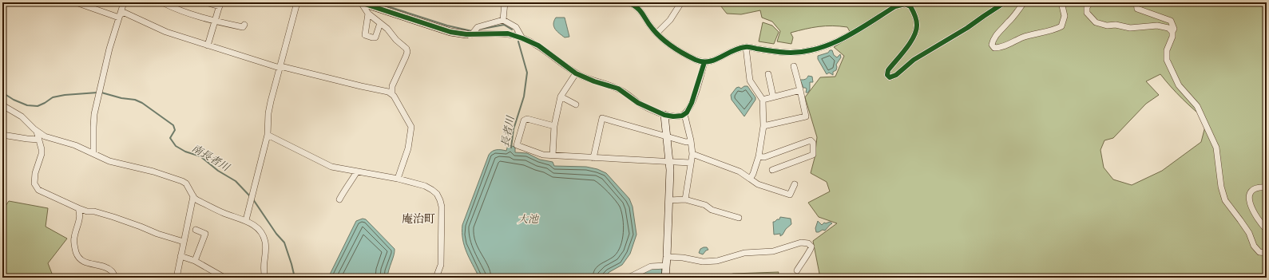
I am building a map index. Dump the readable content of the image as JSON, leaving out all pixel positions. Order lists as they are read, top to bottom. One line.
{"districts":["庵治町"],"water":["長者川","南長者川","大池"]}
